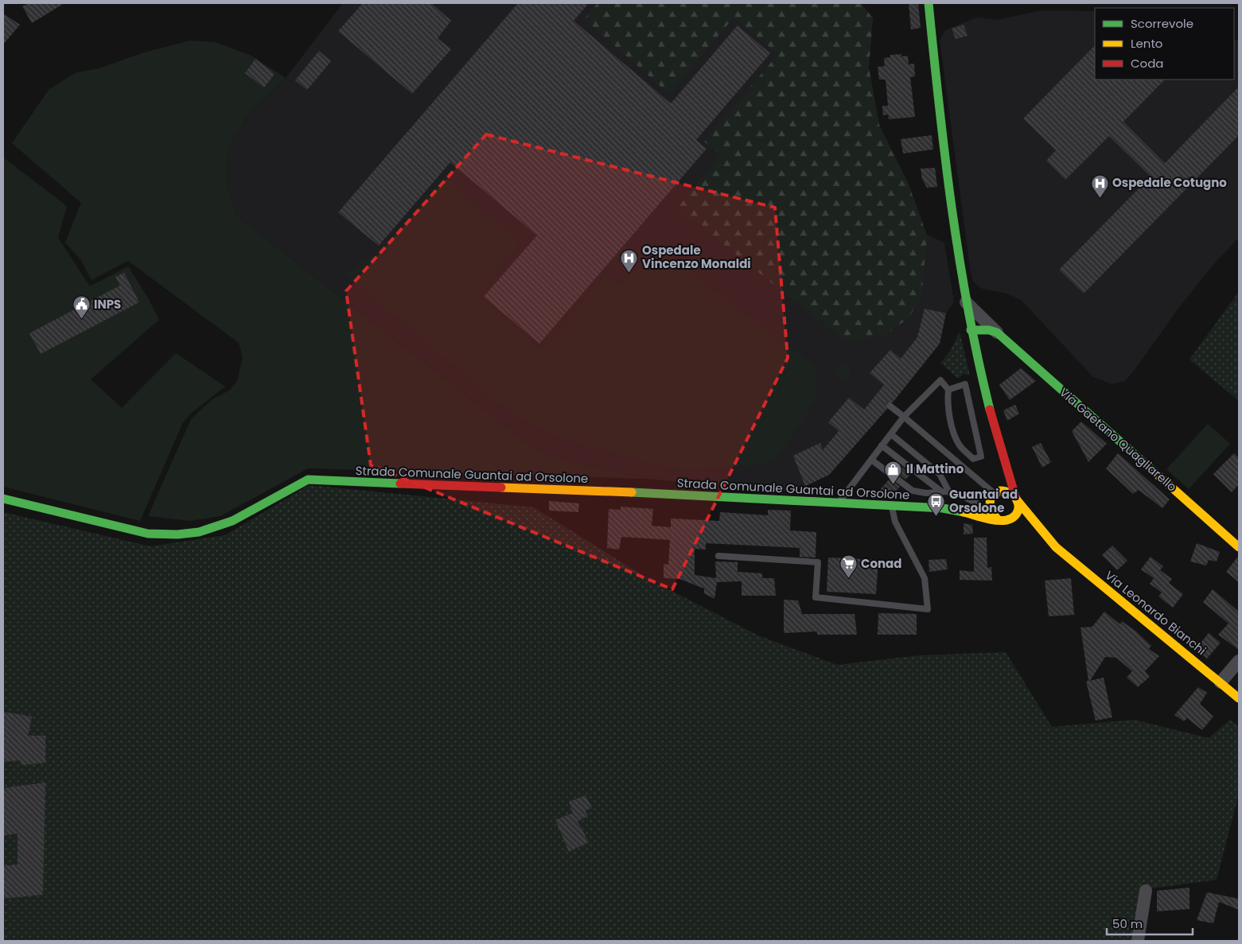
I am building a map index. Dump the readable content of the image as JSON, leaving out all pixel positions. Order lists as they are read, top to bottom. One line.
{"streets":{"street":["Via Gaetano Quagliarello","Strada Comunale Guantai ad Orsolone","Via Leonardo Bianchi"]},"crossings":[["Strada Comunale Guantai ad Orsolone","Via Leonardo Bianchi"]],"places":{"hospital":["Ospedale Cotugno","Ospedale Vincenzo Monaldi"],"public building":["INPS"],"shop":["Il Mattino"],"bus stop":["Guantai ad Orsolone"],"supermarket":["Conad"]},"legend":["Scorrevole","Lento","Coda"],"scale_bar":"50 m"}
